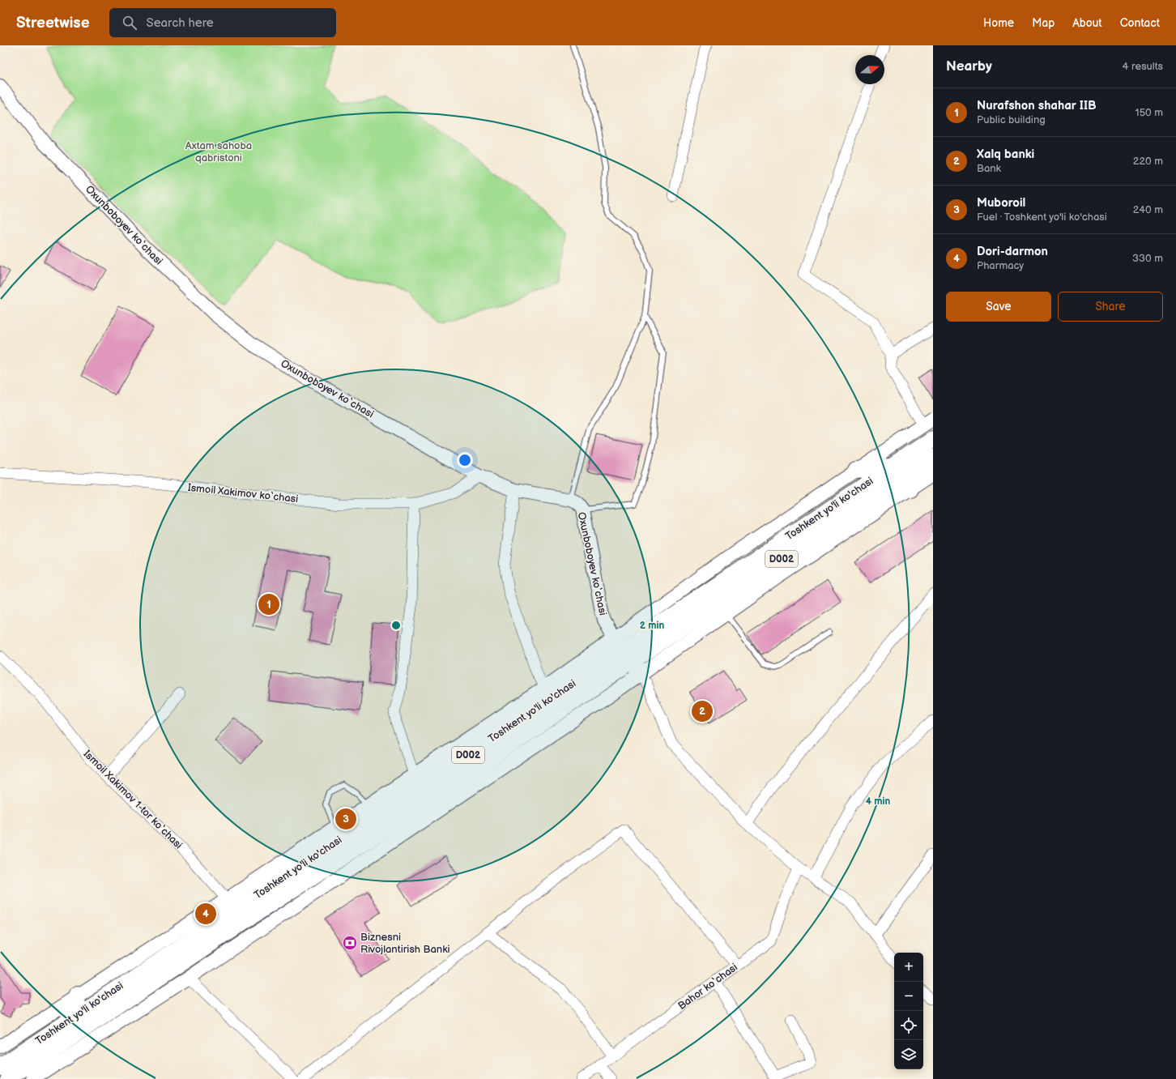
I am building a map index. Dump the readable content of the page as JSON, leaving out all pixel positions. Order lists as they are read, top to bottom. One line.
{"streets":{"main road":["Oxunboboyev ko‘chasi","Toshkent yo'li ko'chasi","D002"],"street":["Ismoil Xakimov ko‘chasi","Ismoil Xakimov 1-tor ko‘chasi","Bahor ko‘chasi"]},"crossings":[["Oxunboboyev ko‘chasi","Ismoil Xakimov ko‘chasi"],["Oxunboboyev ko‘chasi","Toshkent yo'li ko'chasi"]],"parks":["Axtam sahoba qabristoni"],"places":{"bank":["Biznesni Rivojlantirish Banki"]},"north":"right","page":{"header":"Streetwise","search":"Search here","nav":["Home","Map","About","Contact"],"heading":["Nearby","4 results"],"list":[{"mark":"1","name":"Nurafshon shahar IIB","note":"Public building","value":"150 m"},{"mark":"2","name":"Xalq banki","note":"Bank","value":"220 m"},{"mark":"3","name":"Muboroil","note":"Fuel · Toshkent yo'li ko'chasi","value":"240 m"},{"mark":"4","name":"Dori-darmon","note":"Pharmacy","value":"330 m"}],"buttons":["Save","Share"],"pins":["1","2","3","4"],"map_buttons":["+","−"]},"rings":["2 min","4 min"]}
